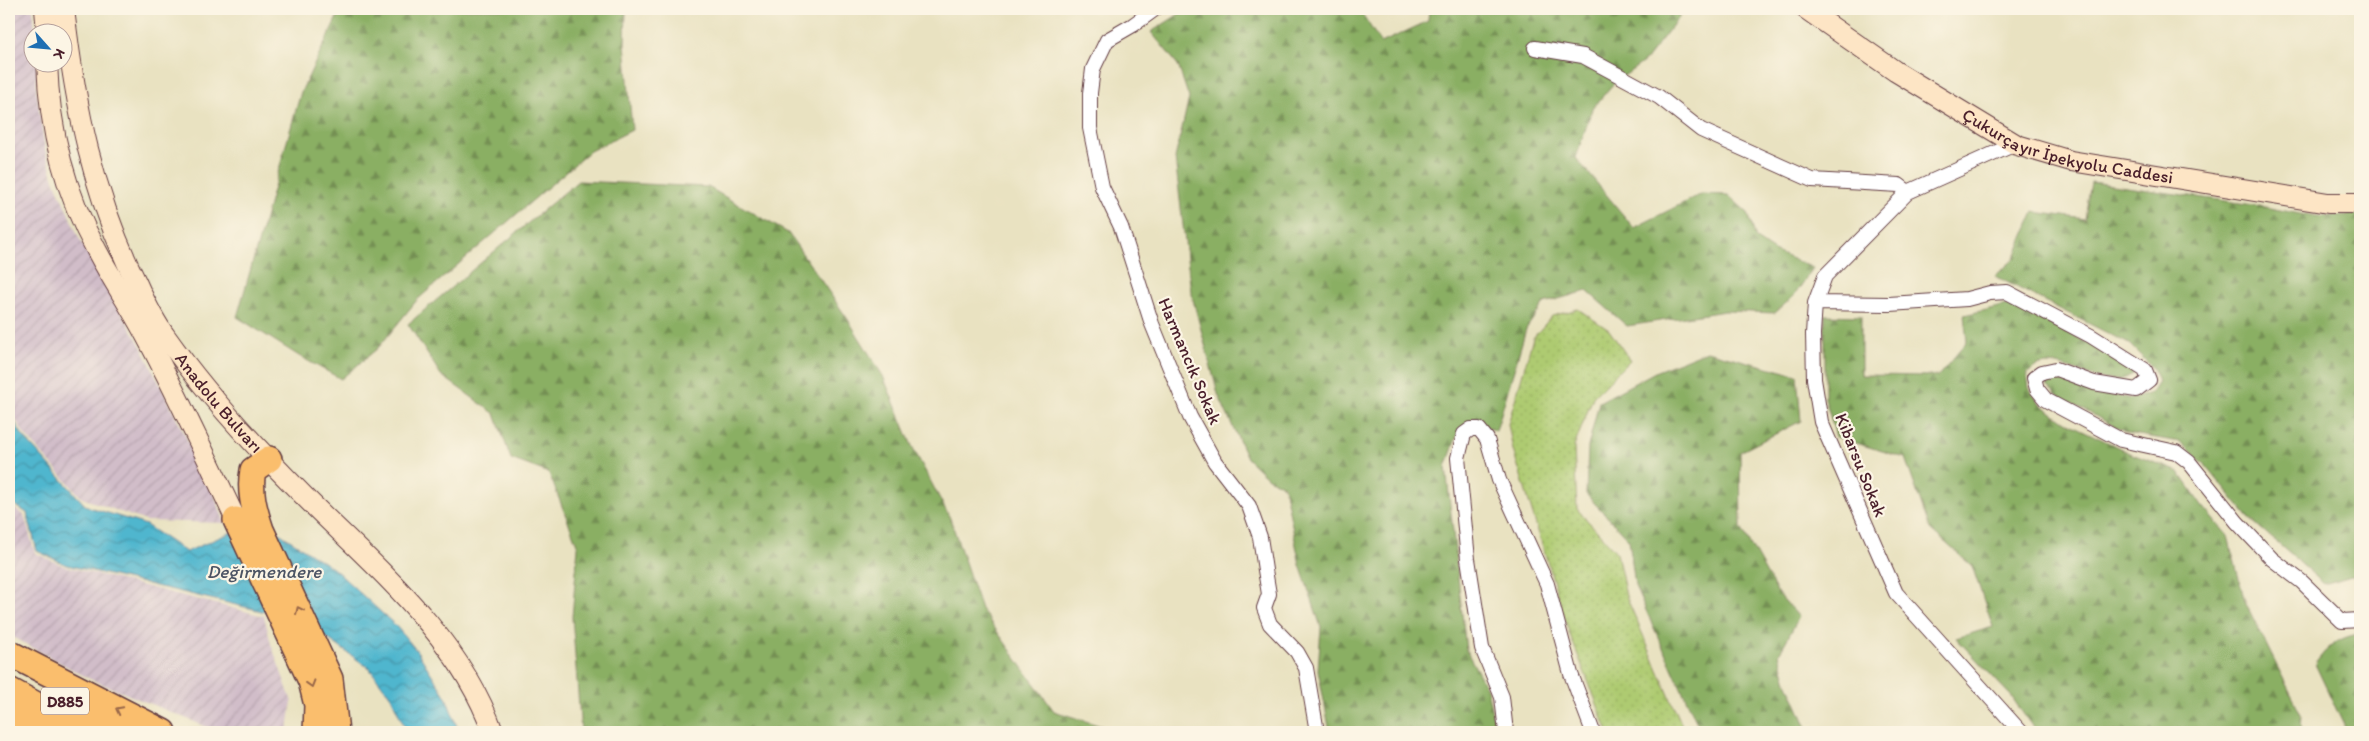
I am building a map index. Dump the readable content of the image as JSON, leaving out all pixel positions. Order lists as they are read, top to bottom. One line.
{"streets":{"highway":["D885"],"street":["Çukurçayır İpekyolu Caddesi","Harmancık Sokak","Anadolu Bulvarı","Kibarsu Sokak"]},"crossings":[["Çukurçayır İpekyolu Caddesi","Kibarsu Sokak"]],"water":["Değirmendere"],"north":"bottom right"}
